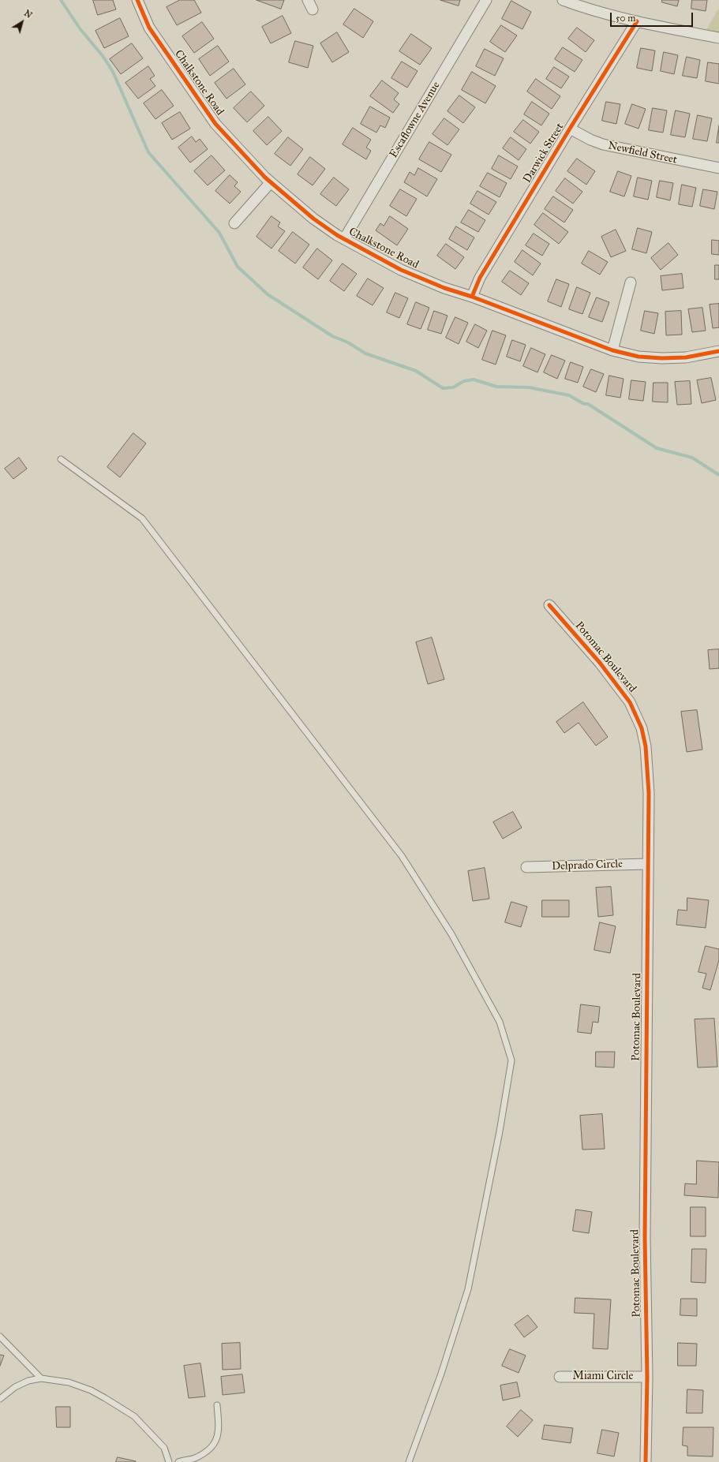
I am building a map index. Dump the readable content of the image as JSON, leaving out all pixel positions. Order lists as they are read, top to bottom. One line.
{"streets":{"street":["Chalkstone Road","Escaflowne Avenue","Darwick Street","Newfield Street","Potomac Boulevard","Delprado Circle","Miami Circle"]},"crossings":[["Chalkstone Road","Escaflowne Avenue"],["Chalkstone Road","Darwick Street"],["Darwick Street","Newfield Street"],["Potomac Boulevard","Delprado Circle"],["Potomac Boulevard","Miami Circle"]],"scale_bar":"50 m","north":"top right"}
